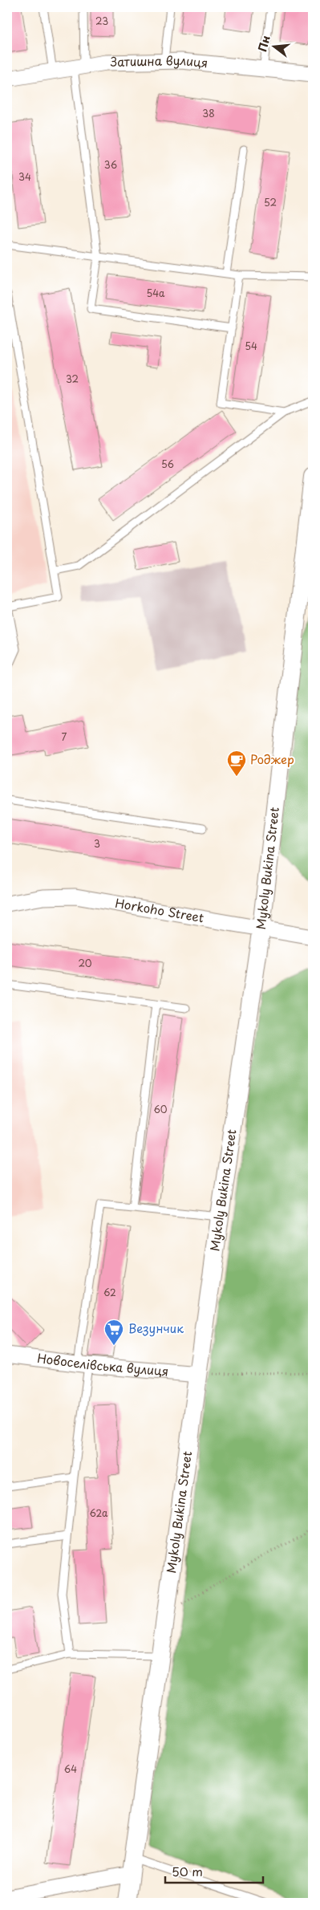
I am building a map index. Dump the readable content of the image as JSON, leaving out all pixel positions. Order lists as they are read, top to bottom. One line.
{"streets":{"street":["Затишна вулиця","Mykoly Bukina Street","Horkoho Street","Новоселівська вулиця"]},"crossings":[["Mykoly Bukina Street","Horkoho Street"],["Mykoly Bukina Street","Новоселівська вулиця"]],"places":{"cafe":["Роджер"],"supermarket":["Везунчик"]},"house_numbers":["23","38","36","34","52","54а","54","32","56","7","3","20","60","62","62а","64"],"scale_bar":"50 m","north":"left"}
